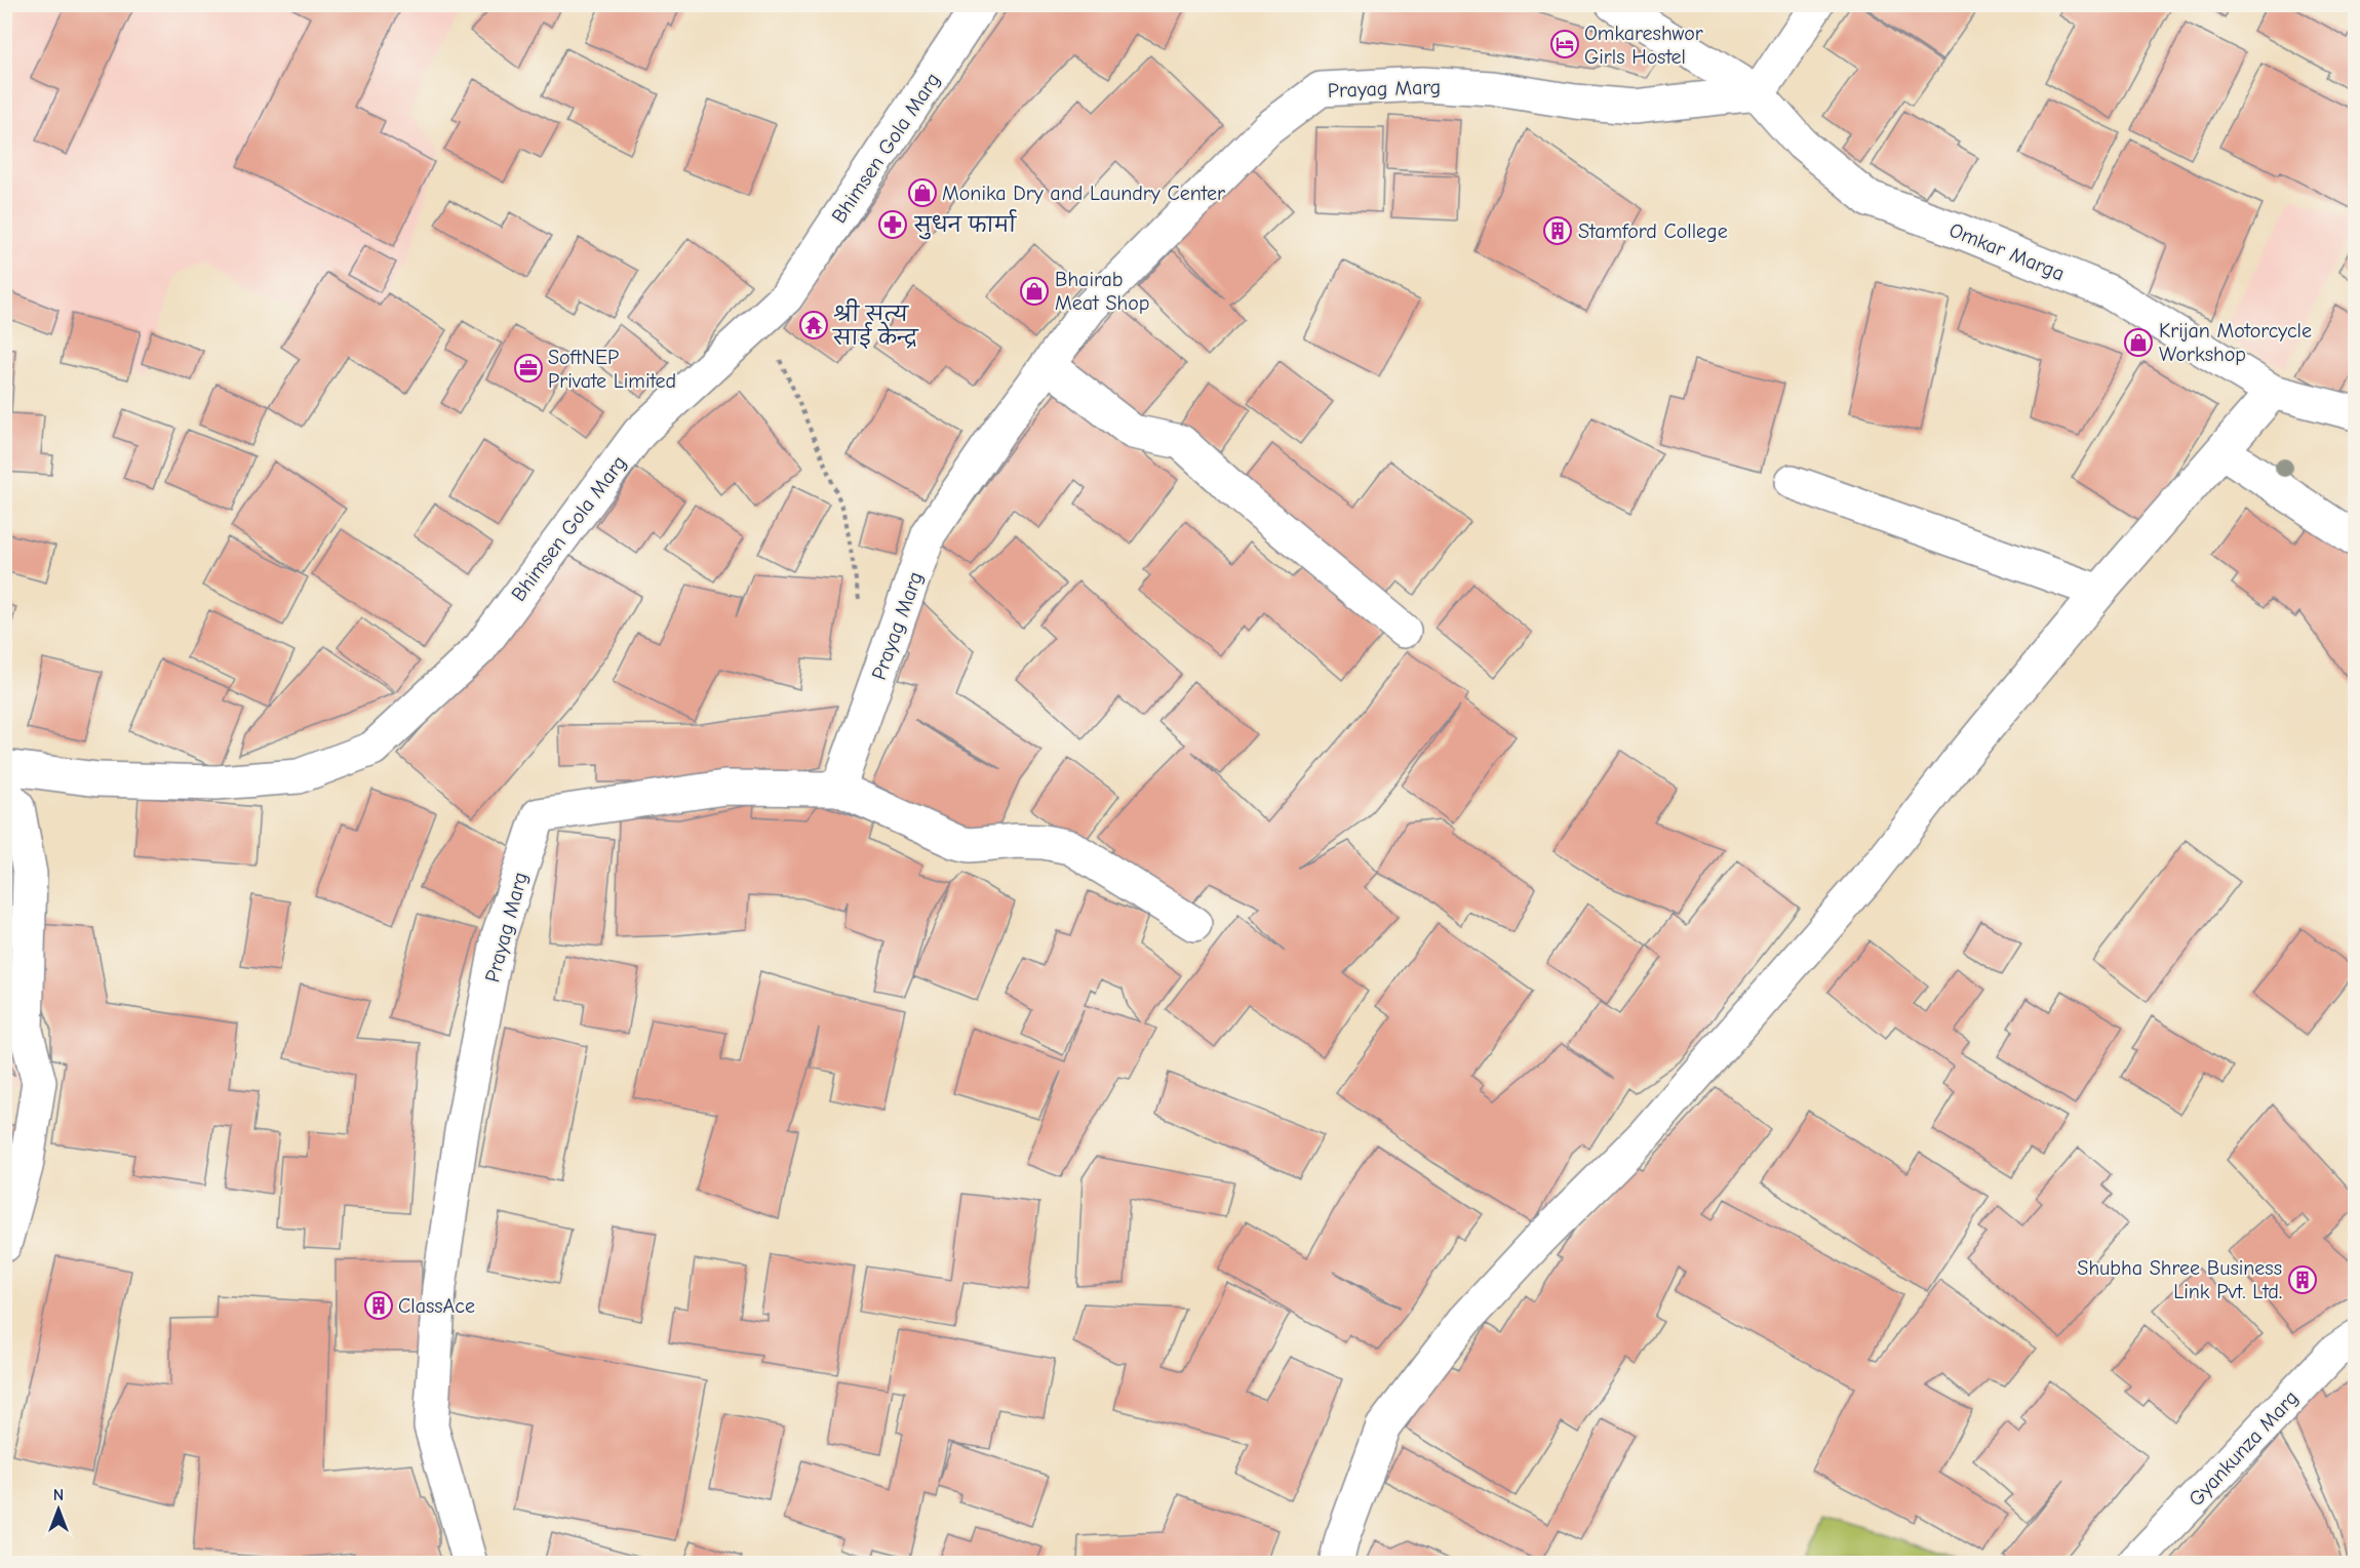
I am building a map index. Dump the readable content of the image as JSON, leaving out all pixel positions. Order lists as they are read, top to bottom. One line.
{"streets":{"street":["Prayag Marg","Bhimsen Gola Marg","Omkar Marga","Gyankunza Marg"]},"crossings":[["Prayag Marg","Omkar Marga"]],"places":{"hotel":["Omkareshwor Girls Hostel"],"shop":["Monika Dry and Laundry Center","Bhairab Meat Shop","Krijan Motorcycle Workshop"],"pharmacy":["सुधन फार्मा"],"building":["Stamford College","Shubha Shree Business Link Pvt. Ltd.","ClassAce"],"temple":["श्री सत्य साई केन्द्र"],"office":["SoftNEP Private Limited"]},"north":"top"}
